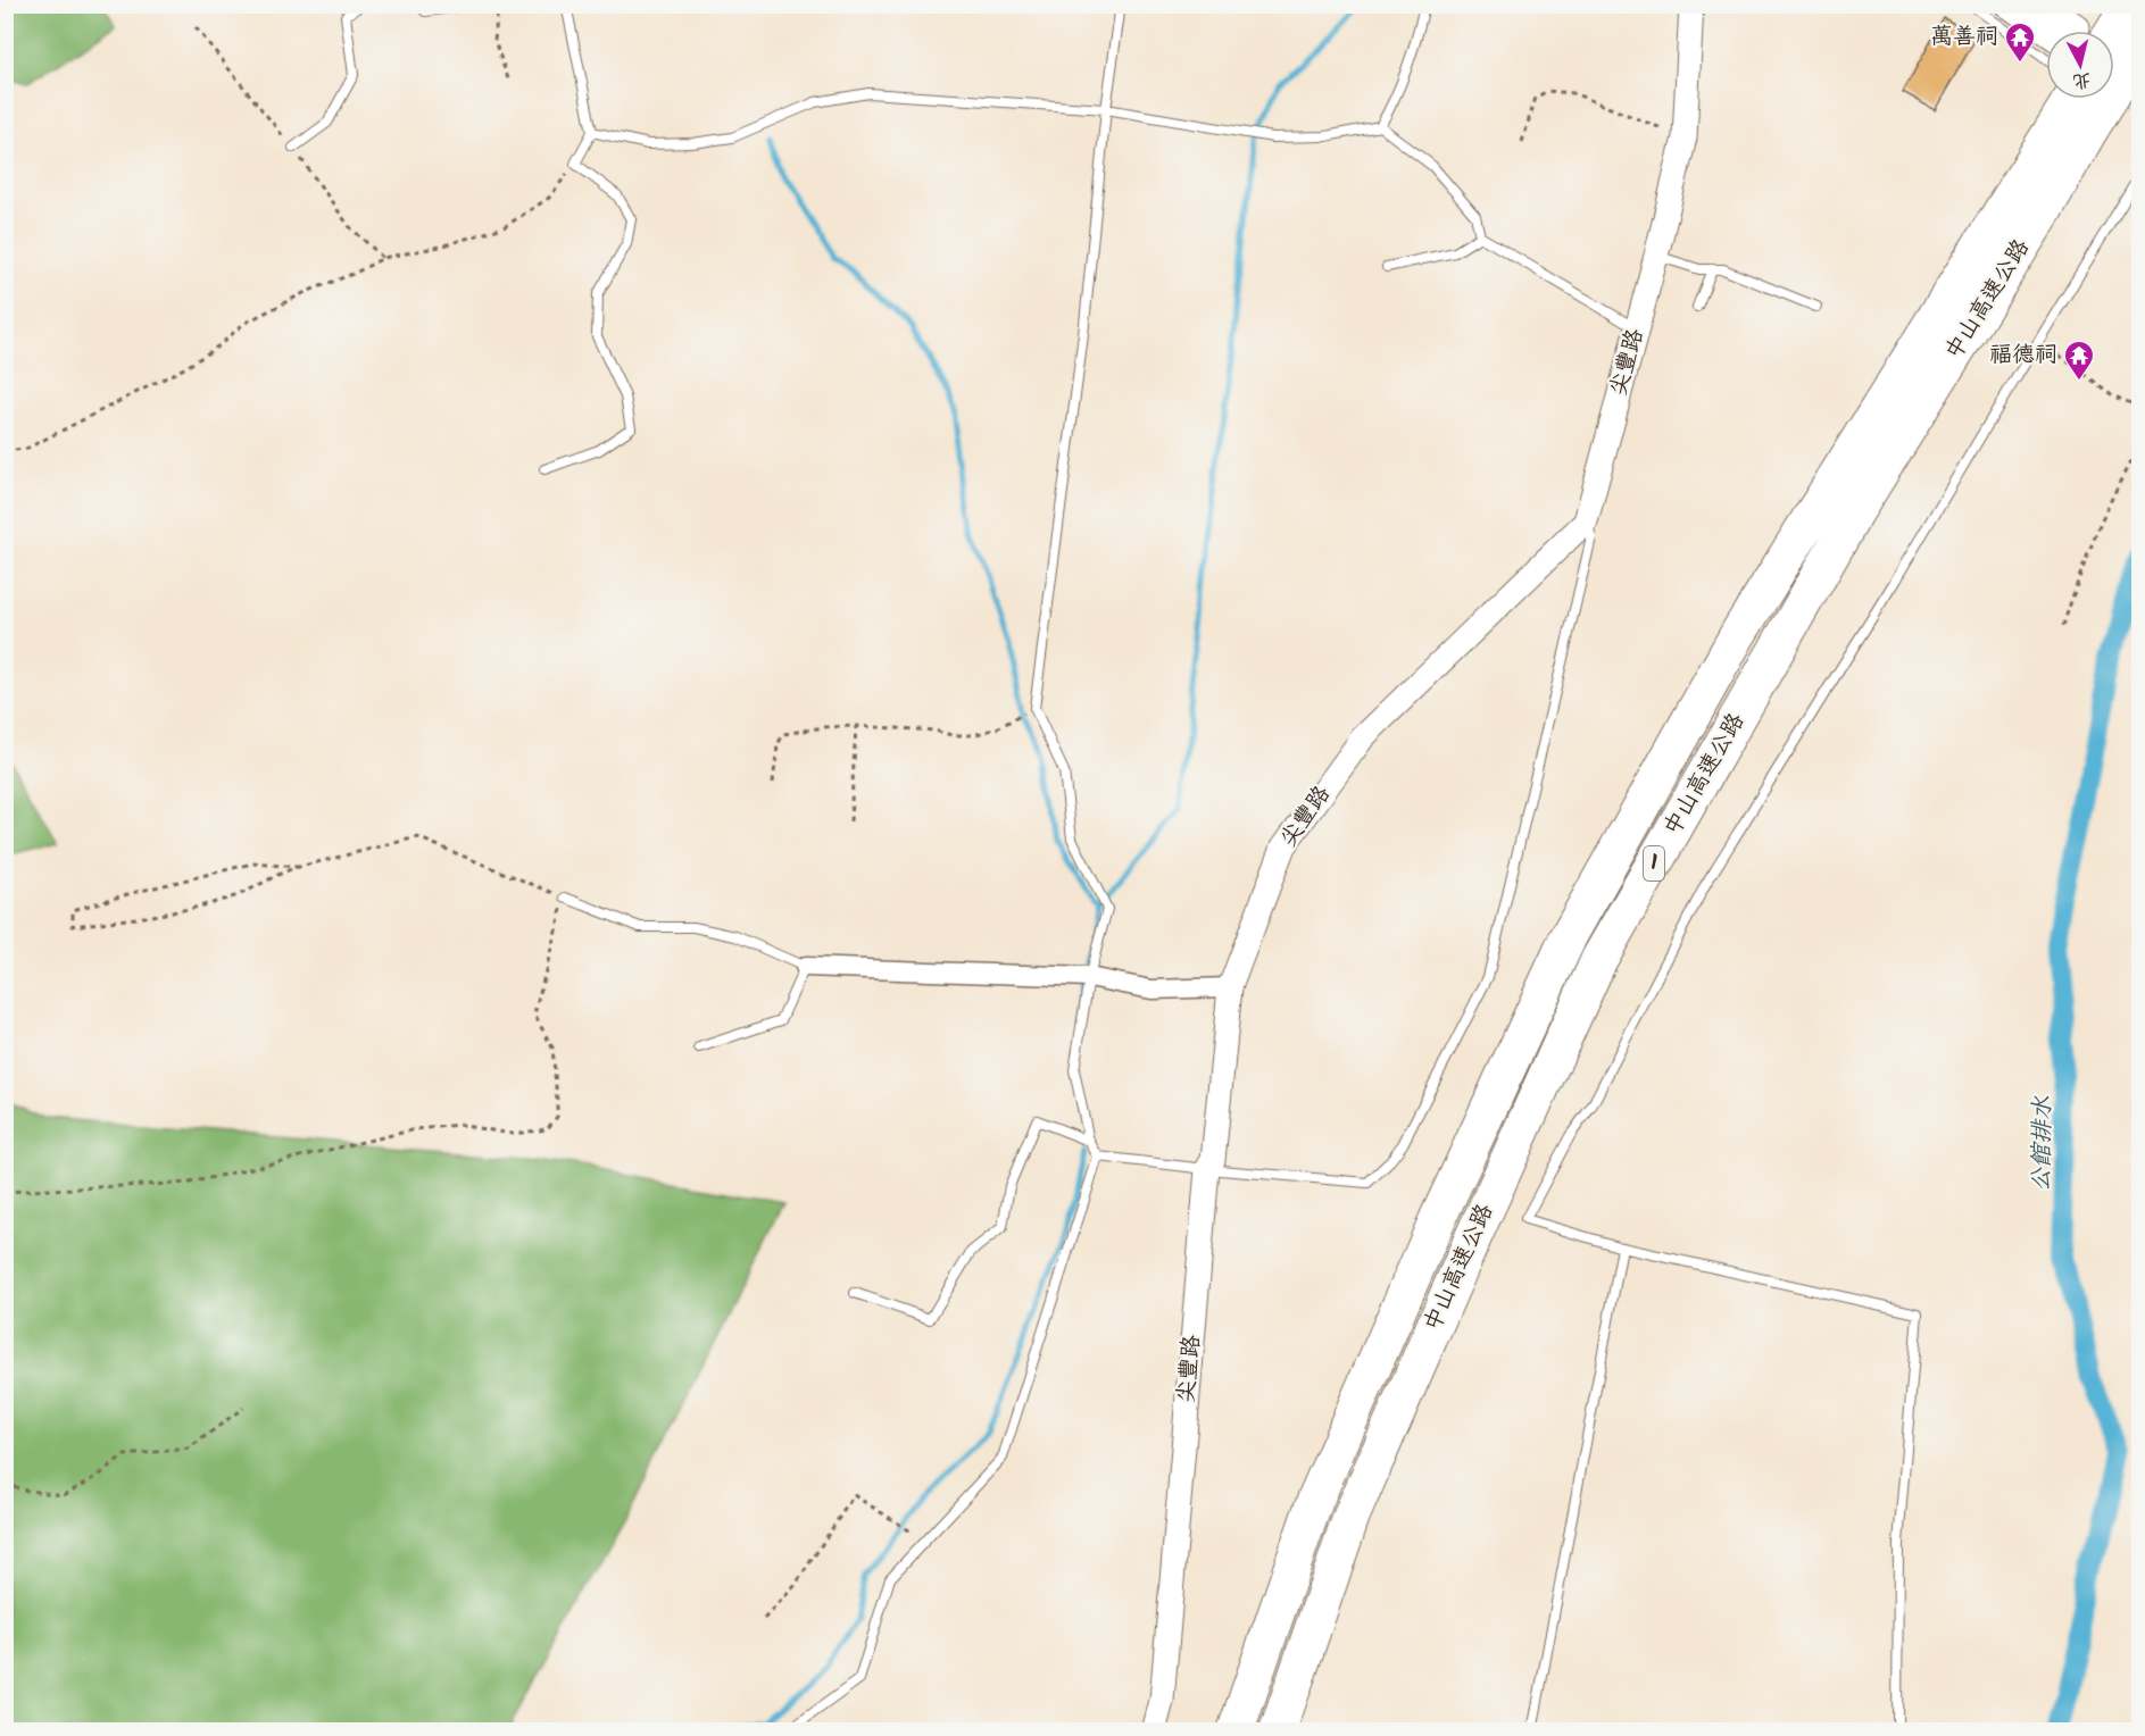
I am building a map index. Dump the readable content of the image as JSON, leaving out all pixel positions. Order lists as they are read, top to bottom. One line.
{"streets":{"highway":["中山高速公路","1"],"street":["尖豐路"]},"water":["公館排水"],"places":{"temple":["萬善祠","福德祠"]},"north":"bottom"}
